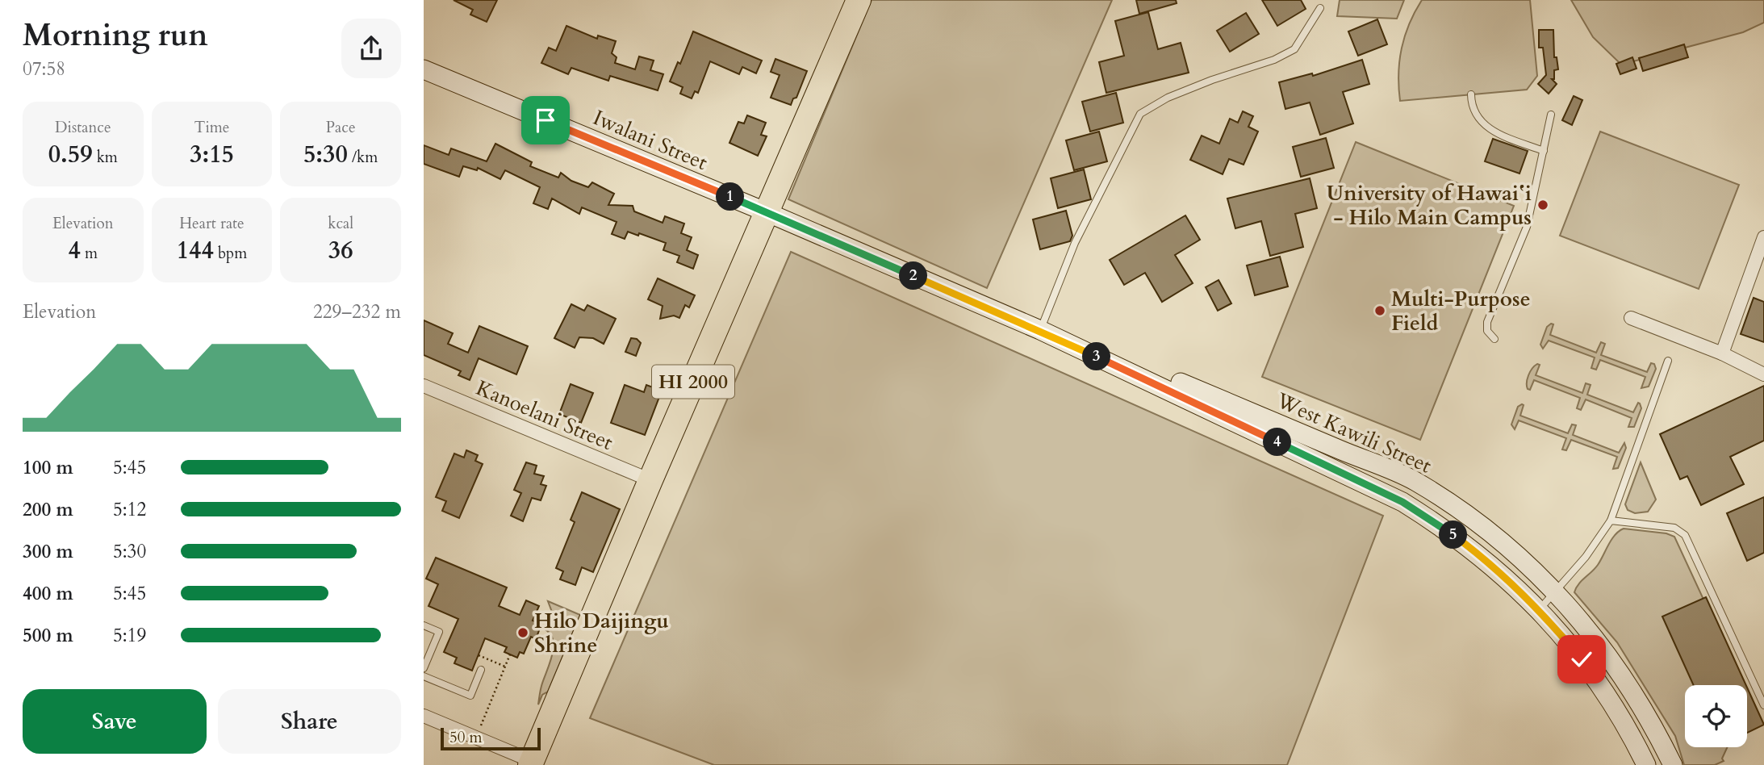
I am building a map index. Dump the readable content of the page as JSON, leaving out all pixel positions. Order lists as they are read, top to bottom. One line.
{"streets":{"highway":["HI 2000"],"street":["Iwalani Street","Kanoelani Street","West Kawili Street"]},"crossings":[["Iwalani Street","HI 2000"],["Iwalani Street","West Kawili Street"],["HI 2000","Kanoelani Street"],["HI 2000","West Kawili Street"]],"places":["University of Hawaiʻi - Hilo Main Campus","Multi-Purpose Field","Hilo Daijingu Shrine"],"scale_bar":"50 m","page":{"heading":["Morning run","07:58"],"stats":[["Distance","0.59 km"],["Time","3:15"],["Pace","5:30 /km"],["Elevation","4 m"],["Heart rate","144 bpm"],["kcal","36"]],"pins":["1","2","3","4","5"],"chart":["Elevation","229–232 m"],"list":[{"name":"100 m","note":"5:45"},{"name":"200 m","note":"5:12"},{"name":"300 m","note":"5:30"},{"name":"400 m","note":"5:45"},{"name":"500 m","note":"5:19"}],"buttons":["Save","Share"],"scale":"50 m"}}
